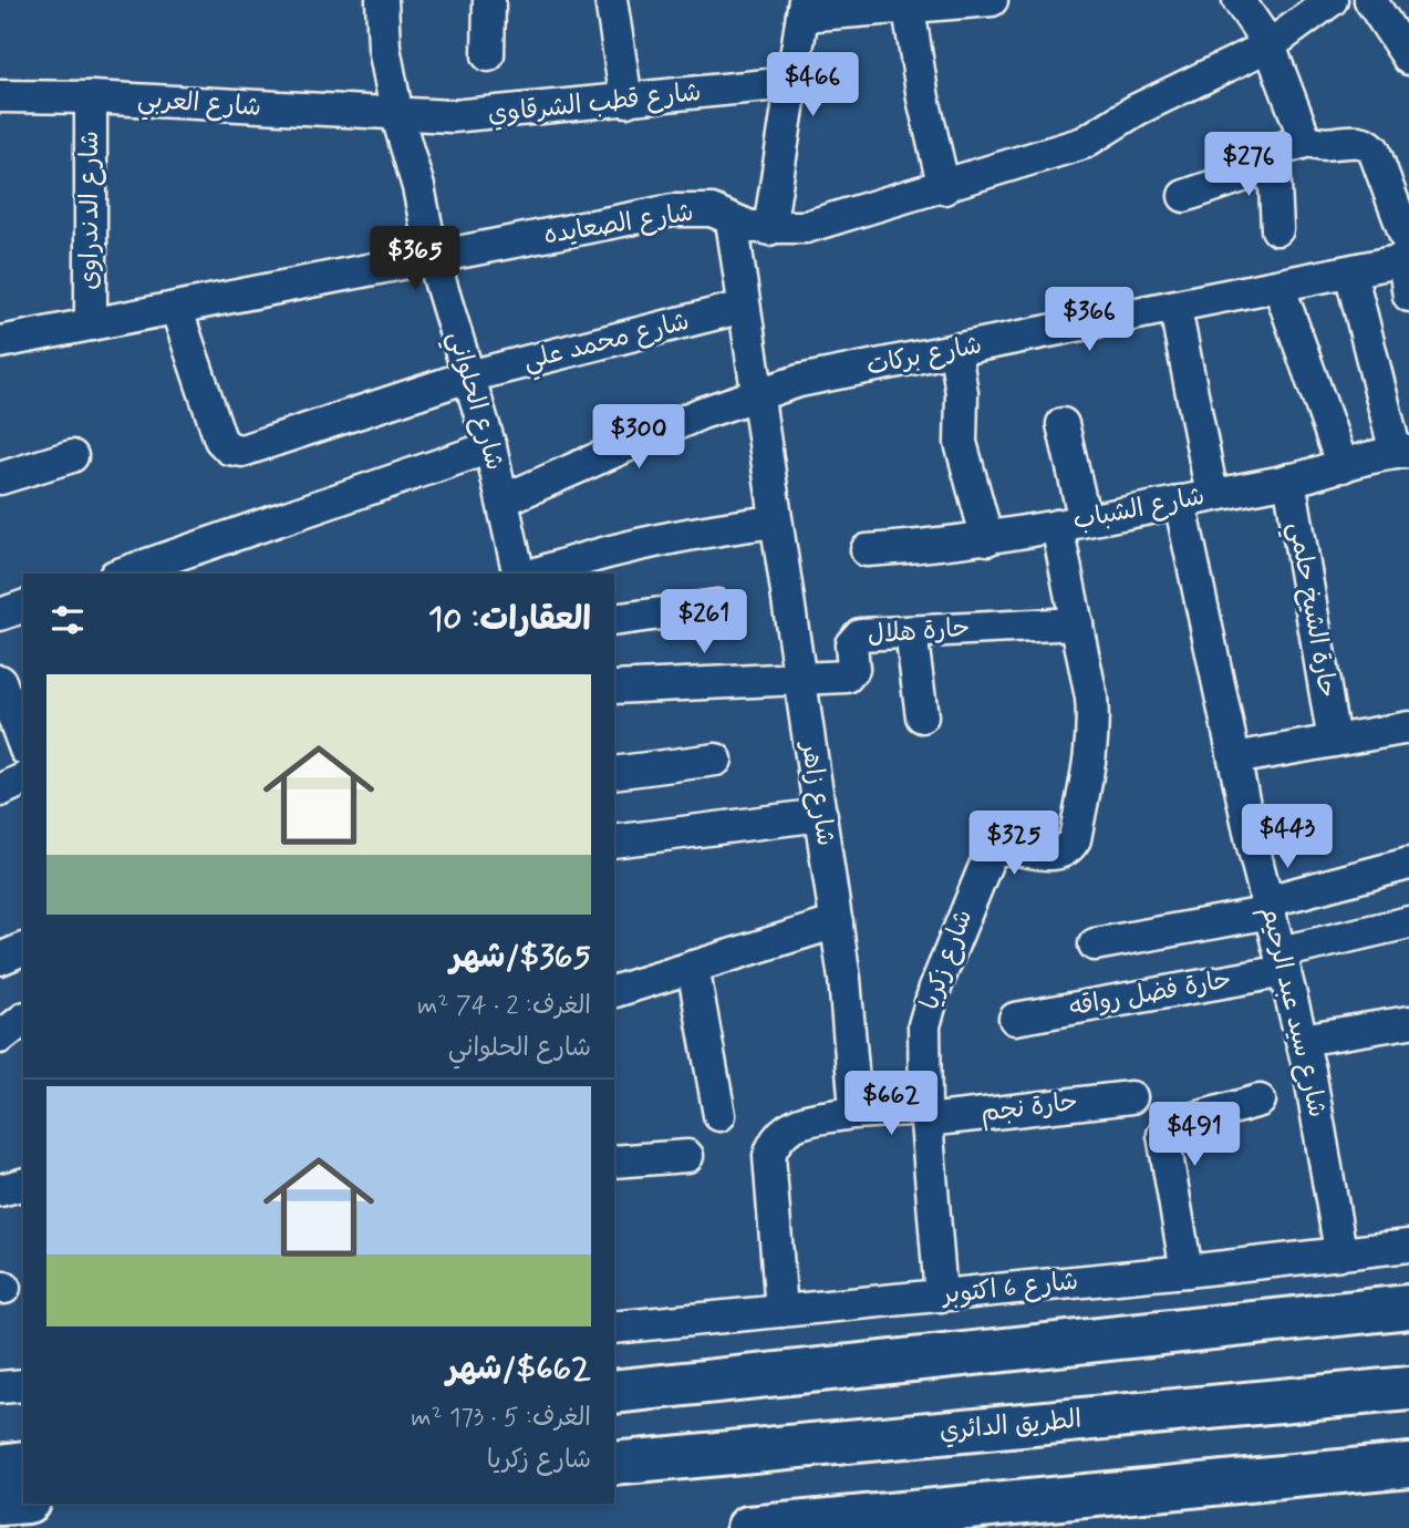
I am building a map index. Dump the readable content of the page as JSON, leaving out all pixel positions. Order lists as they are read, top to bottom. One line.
{"streets":{"highway":["الطريق الدائري"],"street":["شارع العربي","شارع قطب الشرقاوي","شارع الدندراوى","شارع الصعايده","شارع محمد علي","شارع بركات","شارع الحلواني","شارع الشباب","حارة الشيخ حلمي","حارة هلال","شارع زاهر","شارع زكريا","حارة فضل رواقه","شارع سيد عبد الرحيم","حارة نجم","شارع 6 اكتوبر"]},"crossings":[["شارع العربي","شارع قطب الشرقاوي"],["شارع العربي","شارع الدندراوى"],["شارع العربي","شارع الحلواني"],["شارع قطب الشرقاوي","شارع الحلواني"],["شارع الدندراوى","شارع الصعايده"],["شارع الصعايده","شارع محمد علي"],["شارع الصعايده","شارع الحلواني"],["شارع الصعايده","شارع زاهر"],["شارع محمد علي","شارع الحلواني"],["شارع محمد علي","شارع زاهر"],["شارع بركات","شارع الحلواني"],["شارع بركات","شارع زاهر"],["شارع الشباب","حارة الشيخ حلمي"],["شارع الشباب","شارع زكريا"],["شارع الشباب","شارع سيد عبد الرحيم"],["حارة هلال","شارع زاهر"],["حارة هلال","شارع زكريا"],["شارع زاهر","حارة نجم"],["شارع زكريا","حارة نجم"],["شارع زكريا","شارع 6 اكتوبر"],["حارة فضل رواقه","شارع سيد عبد الرحيم"],["شارع سيد عبد الرحيم","شارع 6 اكتوبر"]],"page":{"price":["$466","$276","$365","$366","$300","$261","$443","$325","$662","$491"],"heading":"العقارات: 10","list":[{"name":"$365/شهر","note":"الغرف: 2 · 74 m² · شارع الحلواني"},{"name":"$662/شهر","note":"الغرف: 5 · 173 m² · شارع زكريا"}]}}
